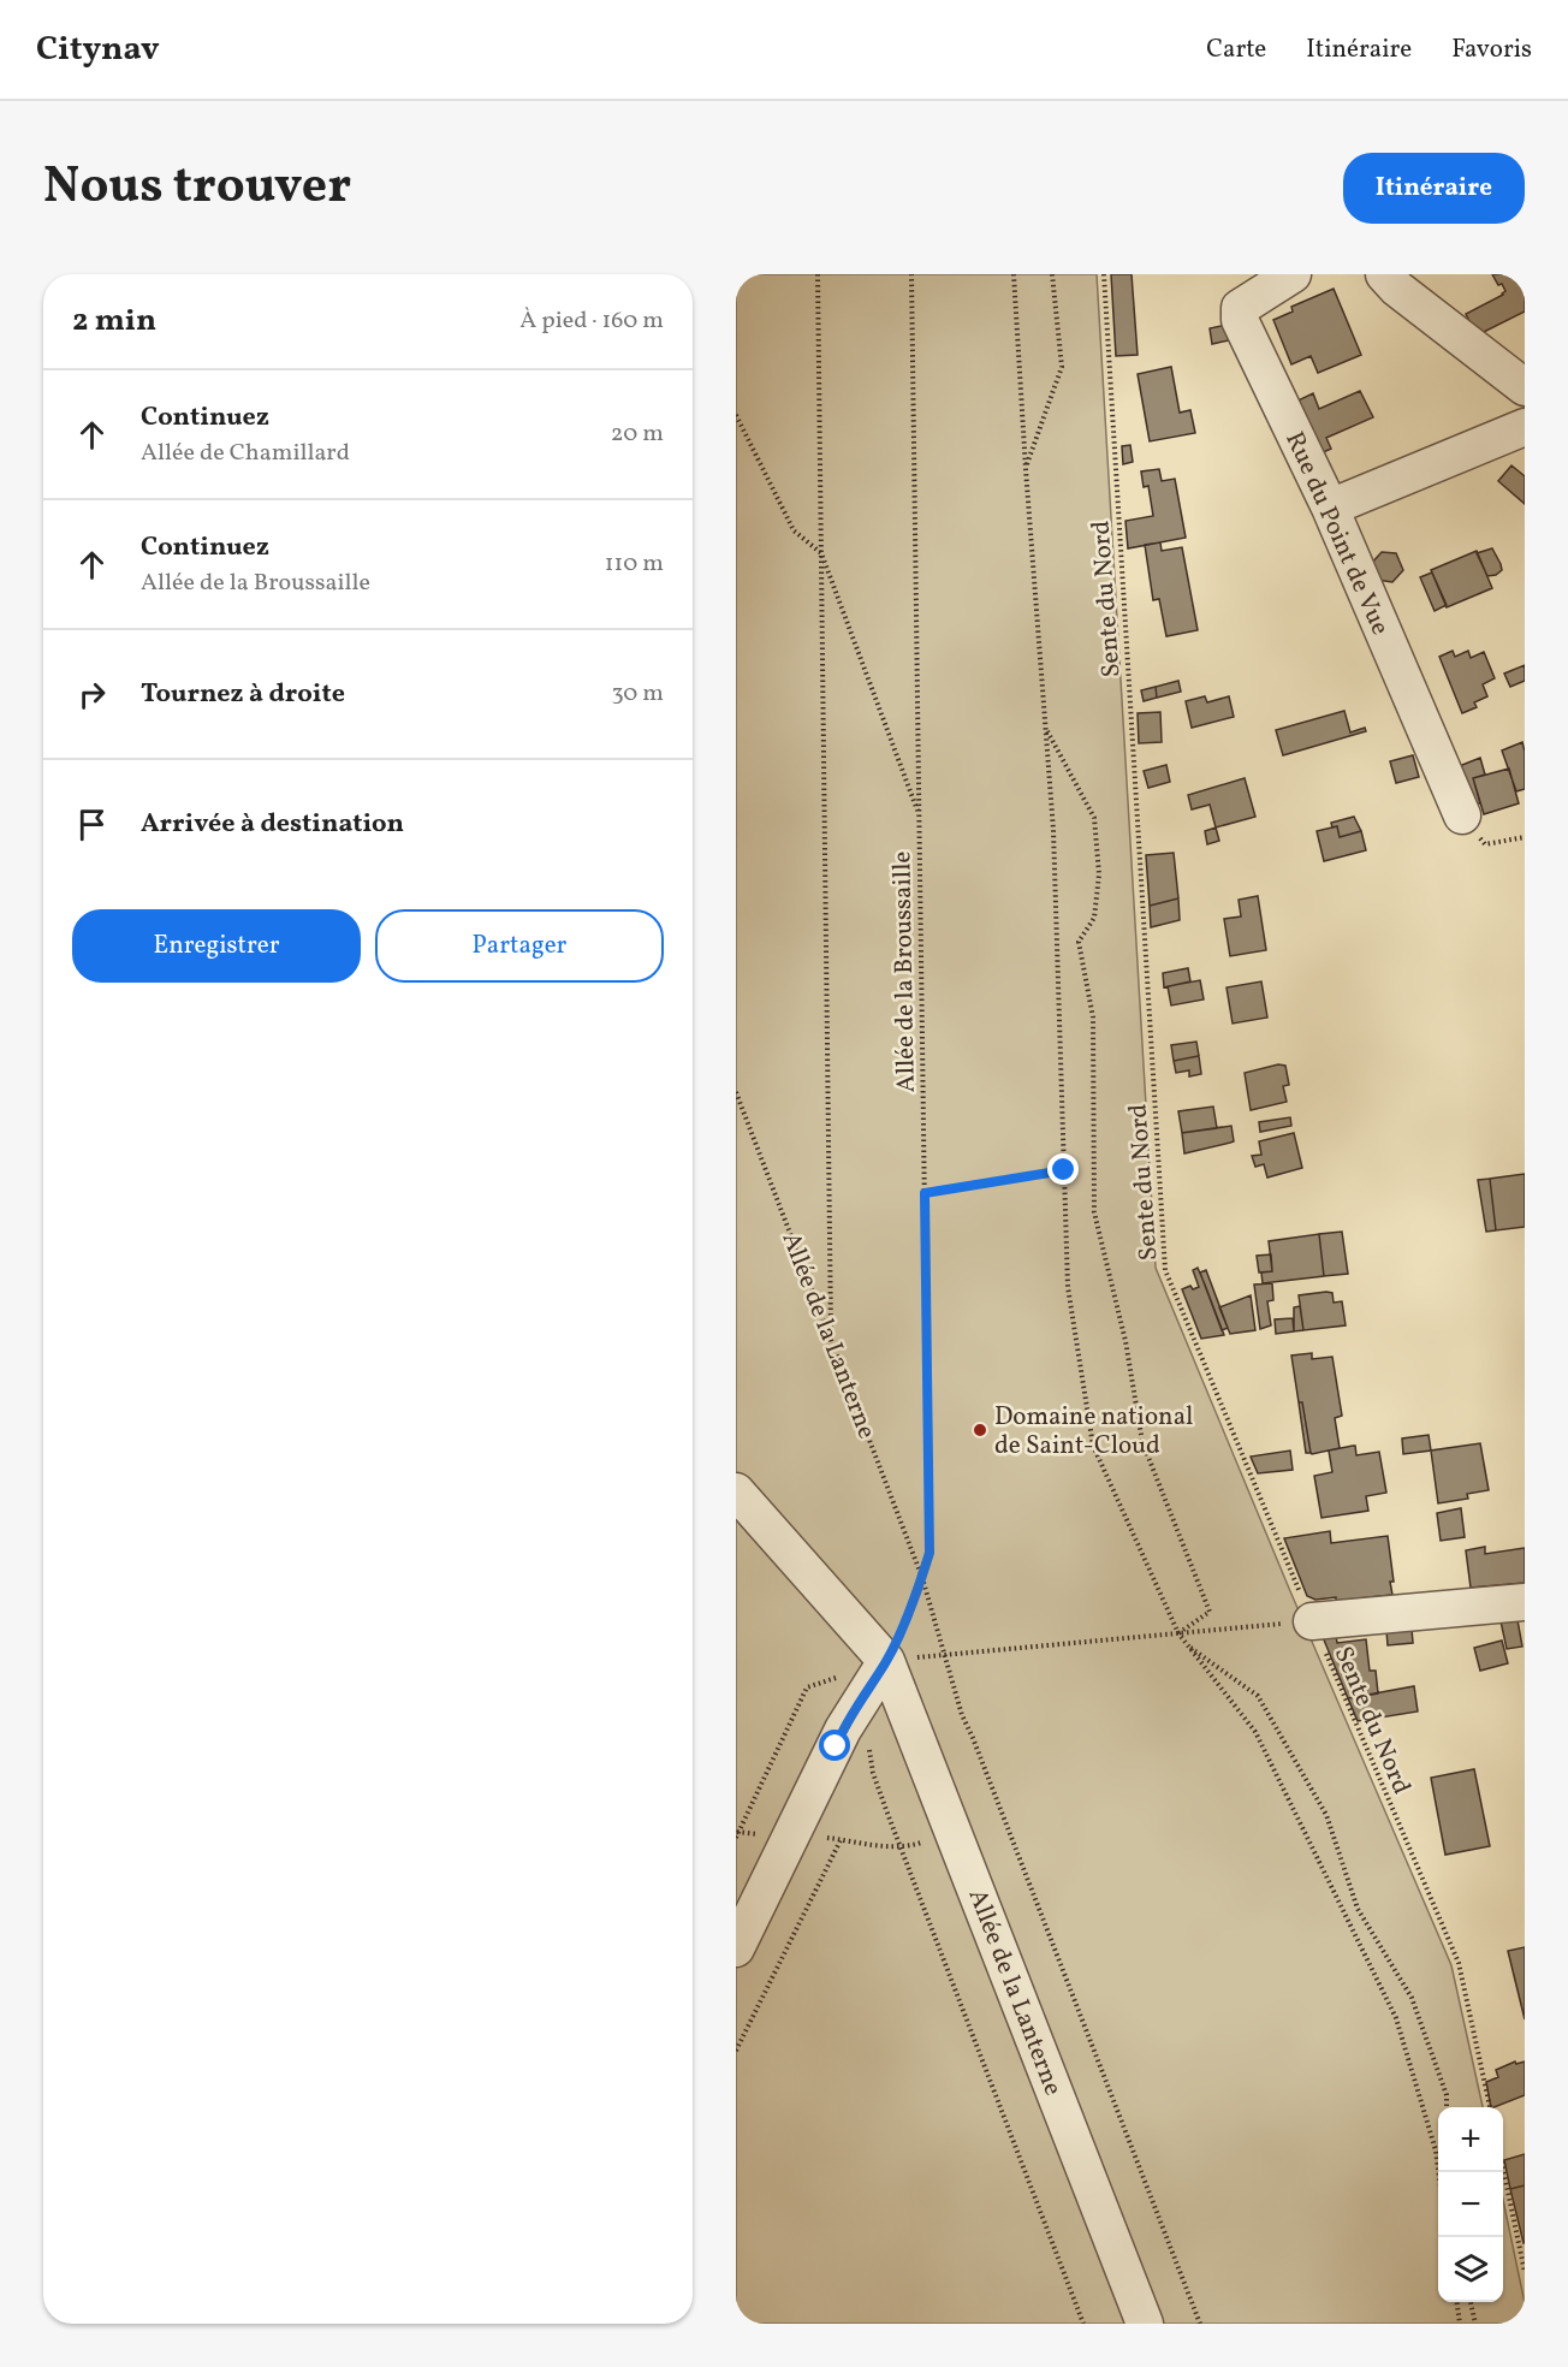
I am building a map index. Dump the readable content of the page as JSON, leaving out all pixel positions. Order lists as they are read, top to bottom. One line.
{"streets":{"street":["Rue du Point de Vue","Allée de la Lanterne"],"path":["Sente du Nord","Allée de la Broussaille"]},"crossings":[["Allée de la Broussaille","Allée de la Lanterne"]],"places":["Domaine national de Saint-Cloud"],"page":{"header":"Citynav","nav":["Carte","Itinéraire","Favoris"],"title":"Nous trouver","buttons":["Itinéraire",["Enregistrer","Partager"]],"heading":["2 min","À pied · 160 m"],"list":[["Continuez","Allée de Chamillard","20 m"],["Continuez","Allée de la Broussaille","110 m"],["Tournez à droite","30 m"],"Arrivée à destination"],"map_buttons":["+","−"]}}
